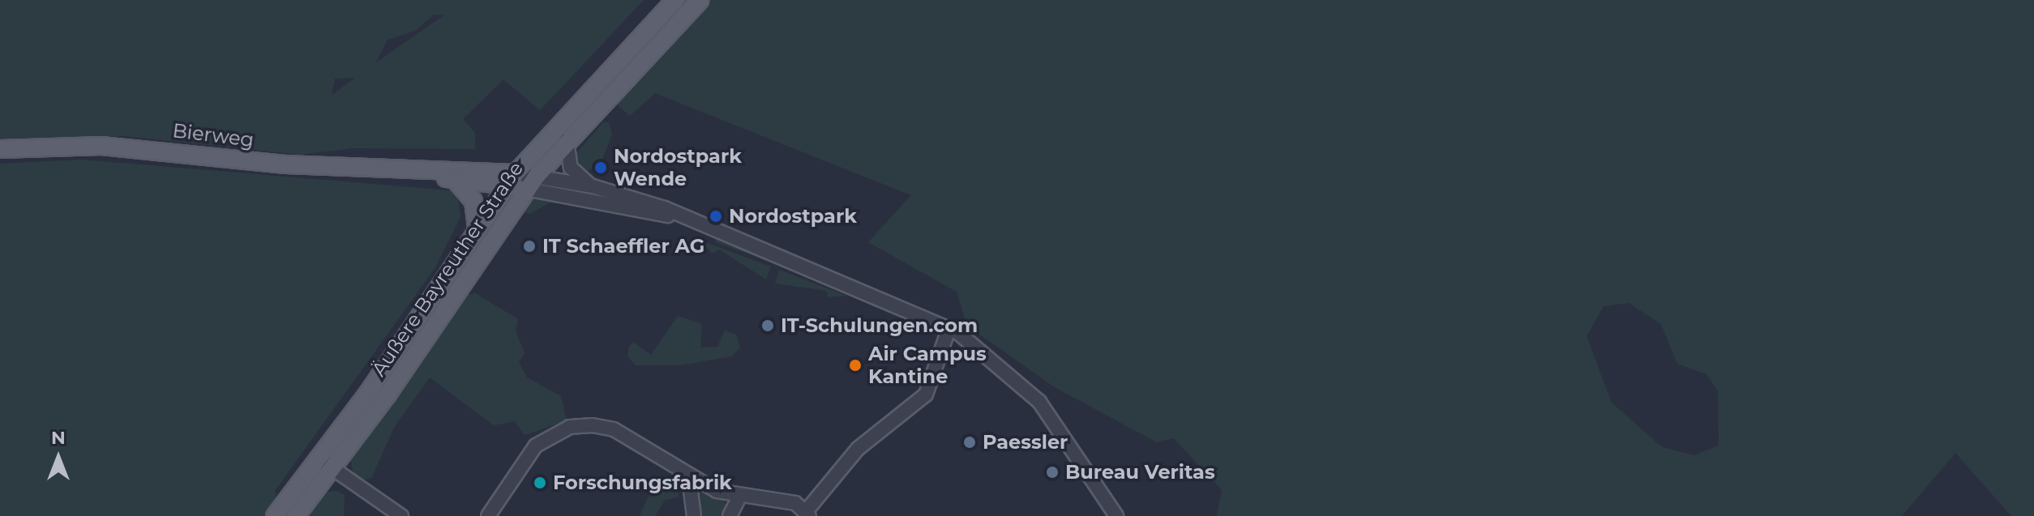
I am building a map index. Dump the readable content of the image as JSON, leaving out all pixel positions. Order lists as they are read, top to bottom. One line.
{"streets":{"main road":["Bierweg","Äußere Bayreuther Straße"]},"crossings":[["Bierweg","Äußere Bayreuther Straße"]],"places":["Nordostpark Wende","Nordostpark","IT Schaeffler AG","IT-Schulungen.com","Air Campus Kantine","Paessler","Bureau Veritas","Forschungsfabrik"],"north":"top"}
